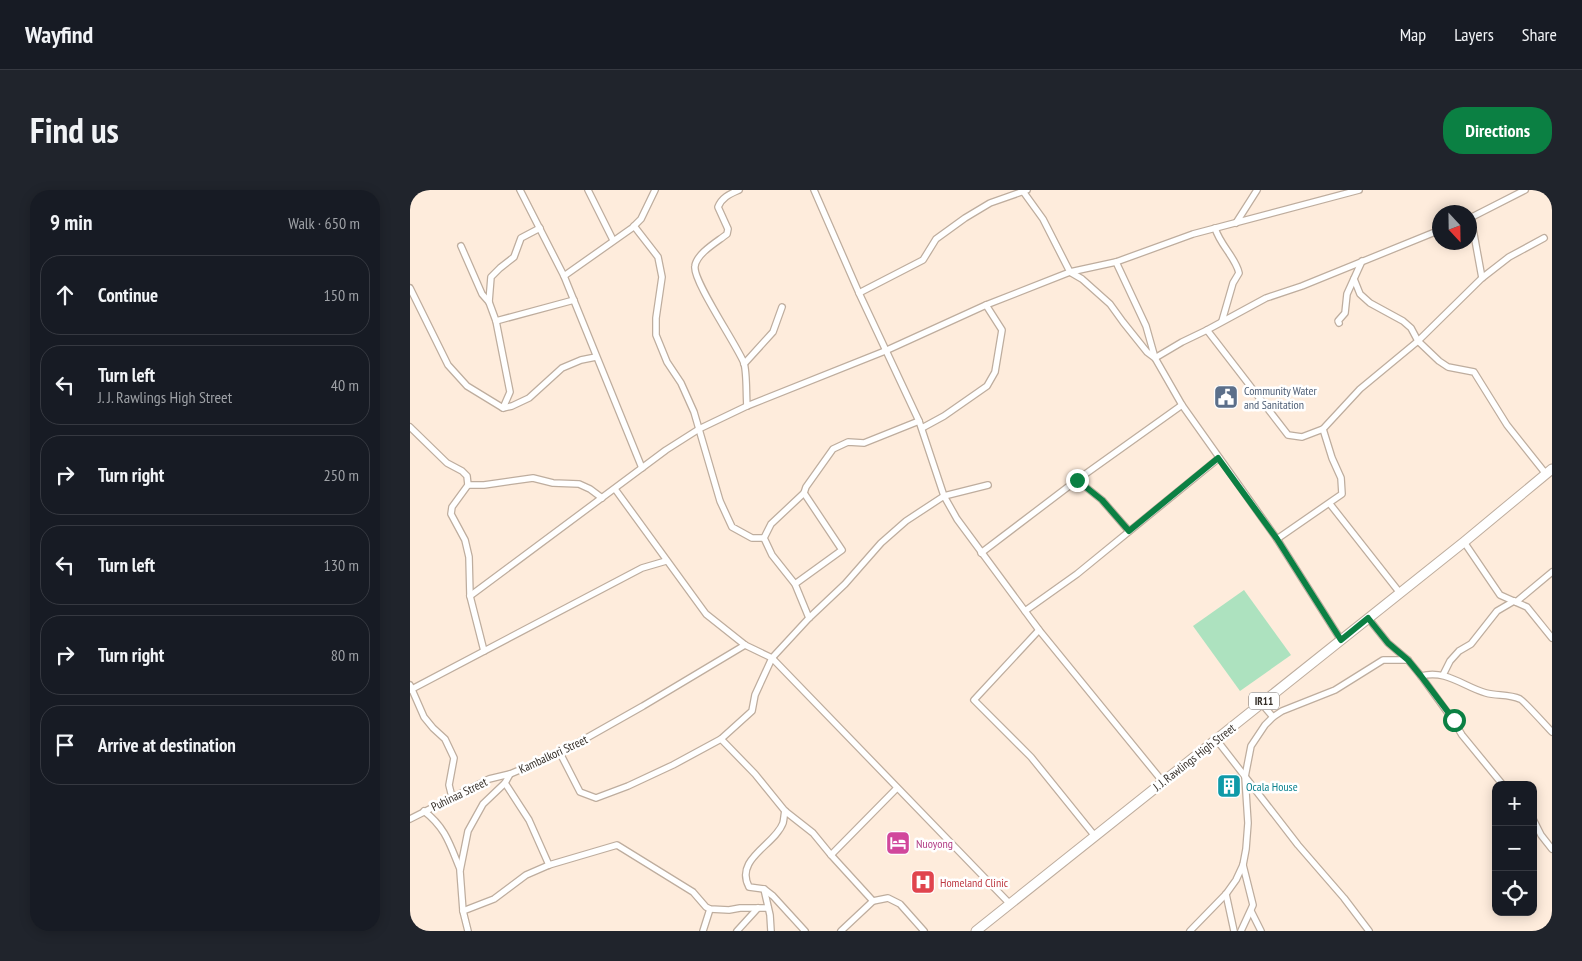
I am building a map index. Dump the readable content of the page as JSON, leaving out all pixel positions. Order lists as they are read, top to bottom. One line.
{"streets":{"main road":["IR11","J. J. Rawlings High Street"],"street":["Kambalkori Street","Puhinaa Street"]},"crossings":[["Kambalkori Street","Puhinaa Street"]],"places":{"public building":["Community Water and Sanitation"],"building":["Ocala House"],"hotel":["Nuoyong"],"hospital":["Homeland Clinic"]},"north":"bottom","page":{"header":"Wayfind","nav":["Map","Layers","Share"],"title":"Find us","buttons":"Directions","heading":["9 min","Walk · 650 m"],"list":[["Continue","150 m"],["Turn left","J. J. Rawlings High Street","40 m"],["Turn right","250 m"],["Turn left","130 m"],["Turn right","80 m"],"Arrive at destination"],"map_buttons":["+","−"]}}
